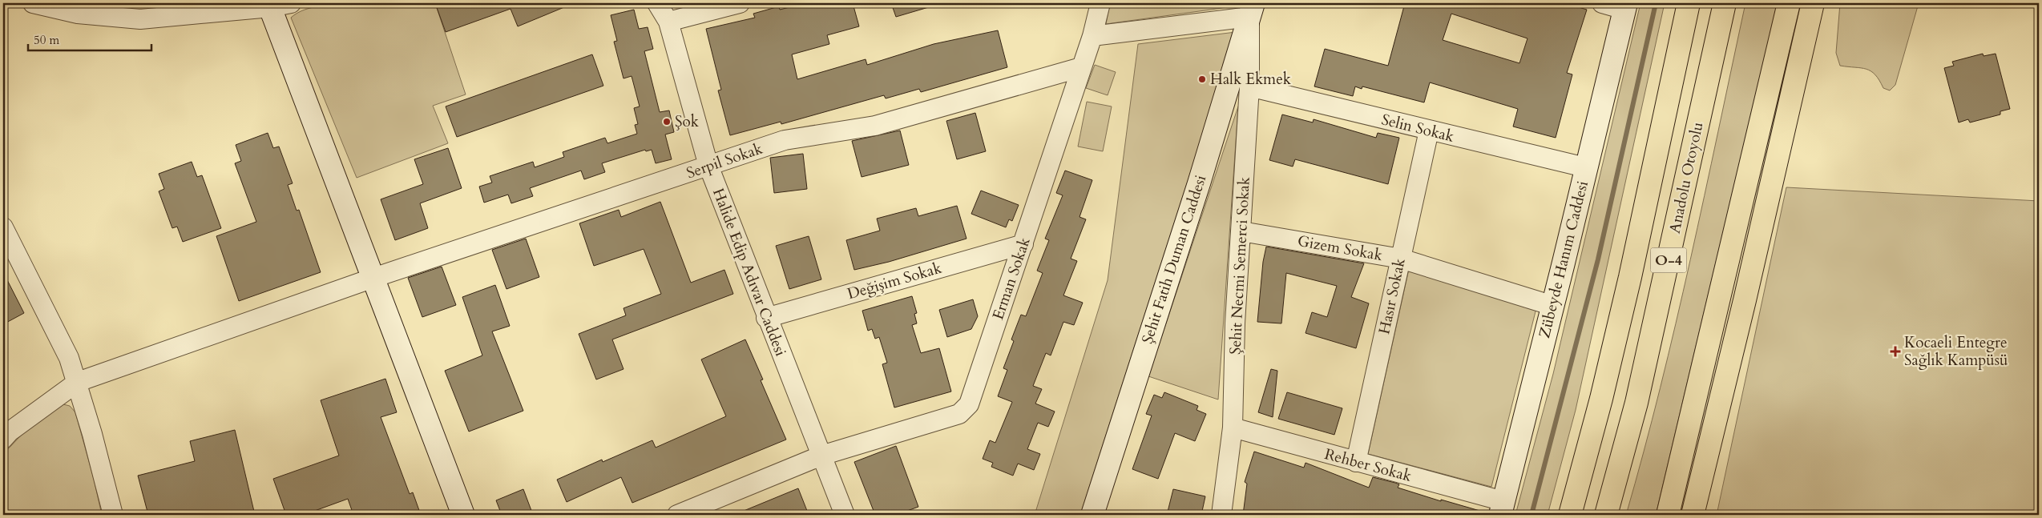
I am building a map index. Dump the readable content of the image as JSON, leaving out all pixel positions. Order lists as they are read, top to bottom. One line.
{"streets":{"main road":["Anadolu Otoyolu","O-4"],"street":["Selin Sokak","Serpil Sokak","Gizem Sokak","Şehit Fatih Duman Caddesi","Zübeyde Hanım Caddesi","Şehit Necmi Semerci Sokak","Halide Edip Adıvar Caddesi","Erman Sokak","Değişim Sokak","Hasır Sokak","Rehber Sokak"]},"crossings":[["Selin Sokak","Zübeyde Hanım Caddesi"],["Selin Sokak","Şehit Necmi Semerci Sokak"],["Selin Sokak","Hasır Sokak"],["Serpil Sokak","Halide Edip Adıvar Caddesi"],["Serpil Sokak","Erman Sokak"],["Gizem Sokak","Zübeyde Hanım Caddesi"],["Gizem Sokak","Şehit Necmi Semerci Sokak"],["Gizem Sokak","Hasır Sokak"],["Şehit Fatih Duman Caddesi","Şehit Necmi Semerci Sokak"],["Zübeyde Hanım Caddesi","Rehber Sokak"],["Şehit Necmi Semerci Sokak","Rehber Sokak"],["Halide Edip Adıvar Caddesi","Erman Sokak"],["Halide Edip Adıvar Caddesi","Değişim Sokak"],["Erman Sokak","Değişim Sokak"],["Hasır Sokak","Rehber Sokak"]],"places":{"other":["Halk Ekmek","Şok"],"health":["Kocaeli Entegre Sağlık Kampüsü"]},"scale_bar":"50 m"}
